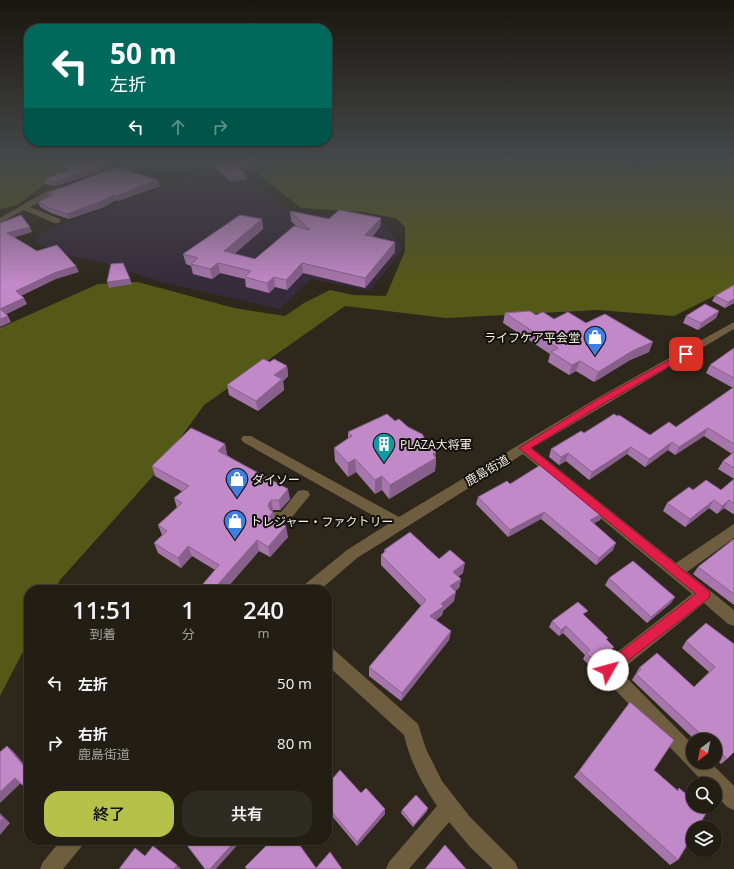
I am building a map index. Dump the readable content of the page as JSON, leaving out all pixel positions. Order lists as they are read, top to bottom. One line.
{"streets":{"street":["鹿島街道"]},"places":{"shop":["ライフケア平会堂","ダイソー","トレジャー・ファクトリー"],"building":["PLAZA大将軍"]},"north":"bottom left","page":{"turn":["50 m","左折"],"eta":["11:51","到着","1","分","240","m"],"list":[{"name":"左折","value":"50 m"},{"name":"右折","note":"鹿島街道","value":"80 m"}],"buttons":["終了","共有"]}}
